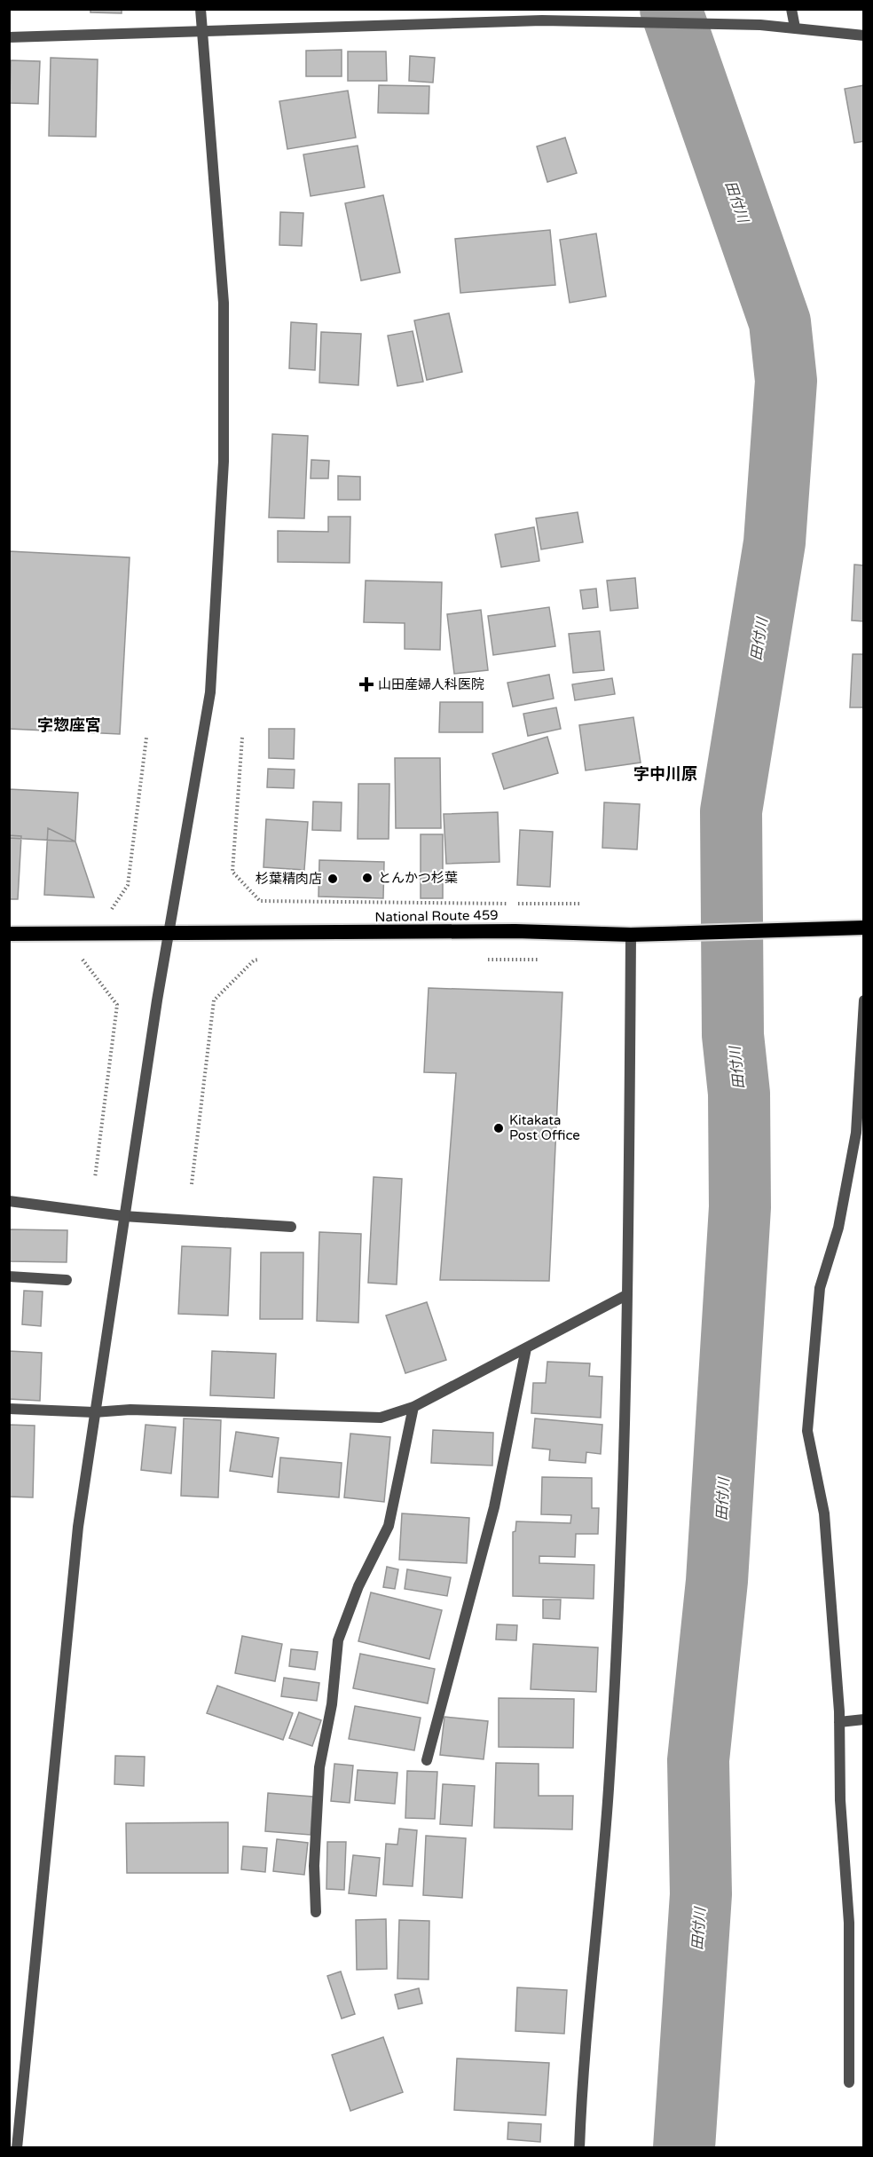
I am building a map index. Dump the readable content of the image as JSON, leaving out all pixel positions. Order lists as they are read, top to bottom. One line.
{"streets":{"highway":["National Route 459"]},"districts":["字惣座宮","字中川原"],"water":["田付川"],"places":{"health":["山田産婦人科医院"],"other":["とんかつ杉葉","杉葉精肉店","Kitakata Post Office"]}}
